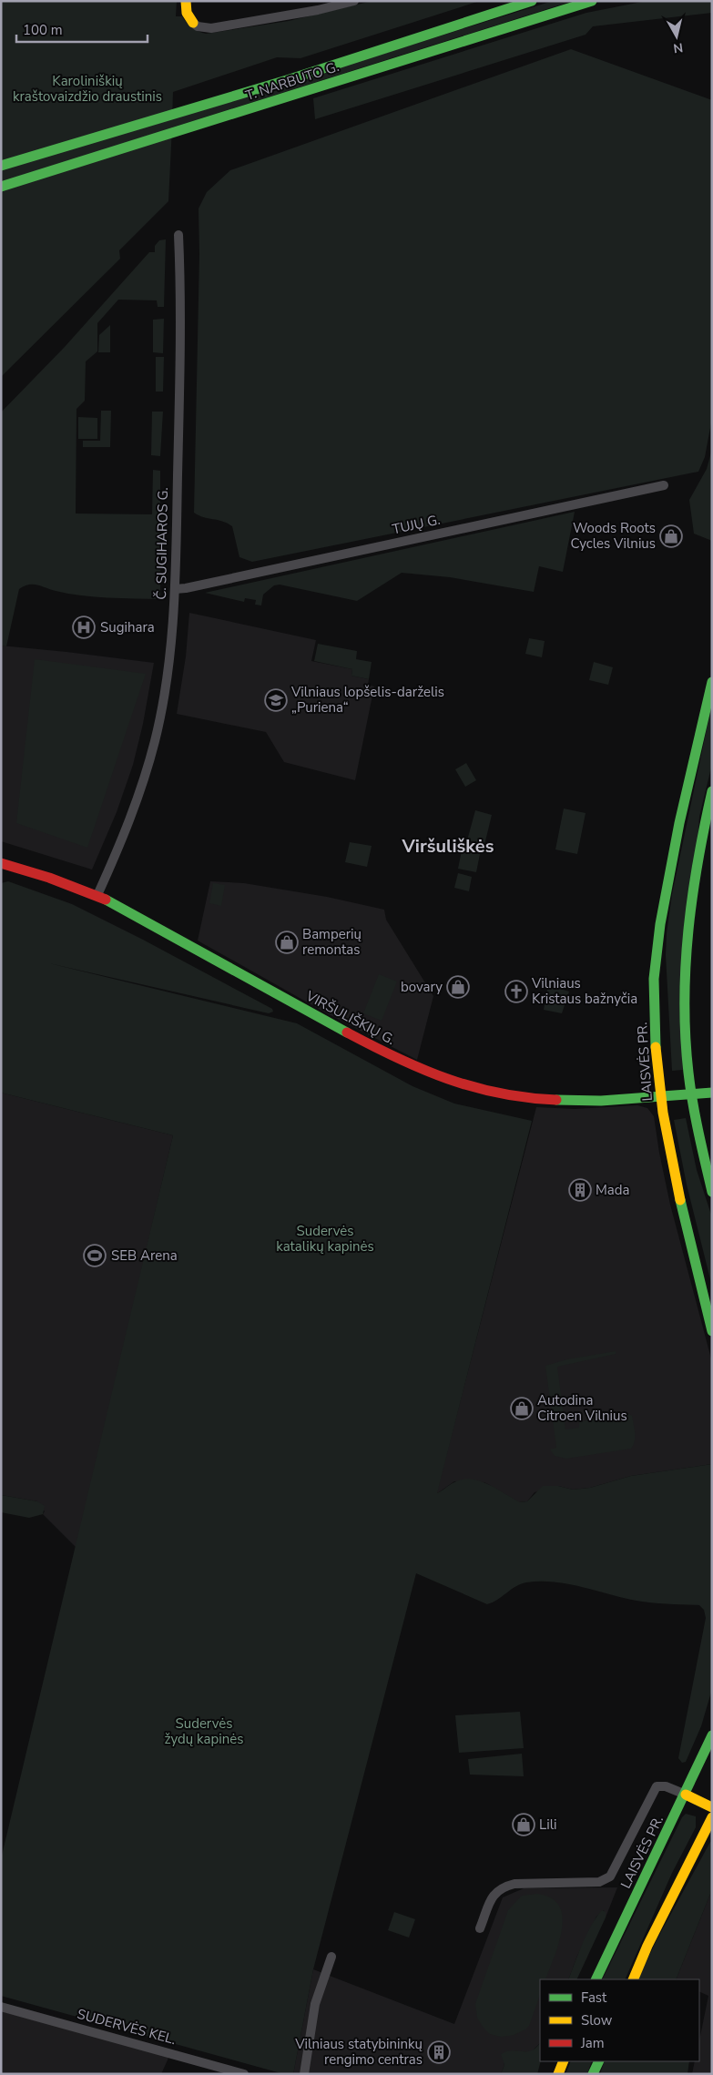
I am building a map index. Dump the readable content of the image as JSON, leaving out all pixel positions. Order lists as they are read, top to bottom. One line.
{"streets":{"main road":["T. NARBUTO G.","VIRŠULIŠKIŲ G.","LAISVĖS PR."],"street":["TUJŲ G.","Č. SUGIHAROS G.","SUDERVĖS KEL."]},"crossings":[["TUJŲ G.","Č. SUGIHAROS G."],["Č. SUGIHAROS G.","VIRŠULIŠKIŲ G."],["VIRŠULIŠKIŲ G.","LAISVĖS PR."]],"districts":["Viršuliškės"],"parks":["Karoliniškių kraštovaizdžio draustinis","Sudervės katalikų kapinės","Sudervės žydų kapinės"],"places":{"shop":["Woods Roots Cycles Vilnius","Bamperių remontas","bovary","Autodina Citroen Vilnius","Lili"],"hospital":["Sugihara"],"school or university":["Vilniaus lopšelis-darželis „Puriena“"],"church":["Vilniaus Kristaus bažnyčia"],"building":["Mada","Vilniaus statybininkų rengimo centras"],"sports":["SEB Arena"]},"legend":["Fast","Slow","Jam"],"scale_bar":"100 m","north":"bottom"}
